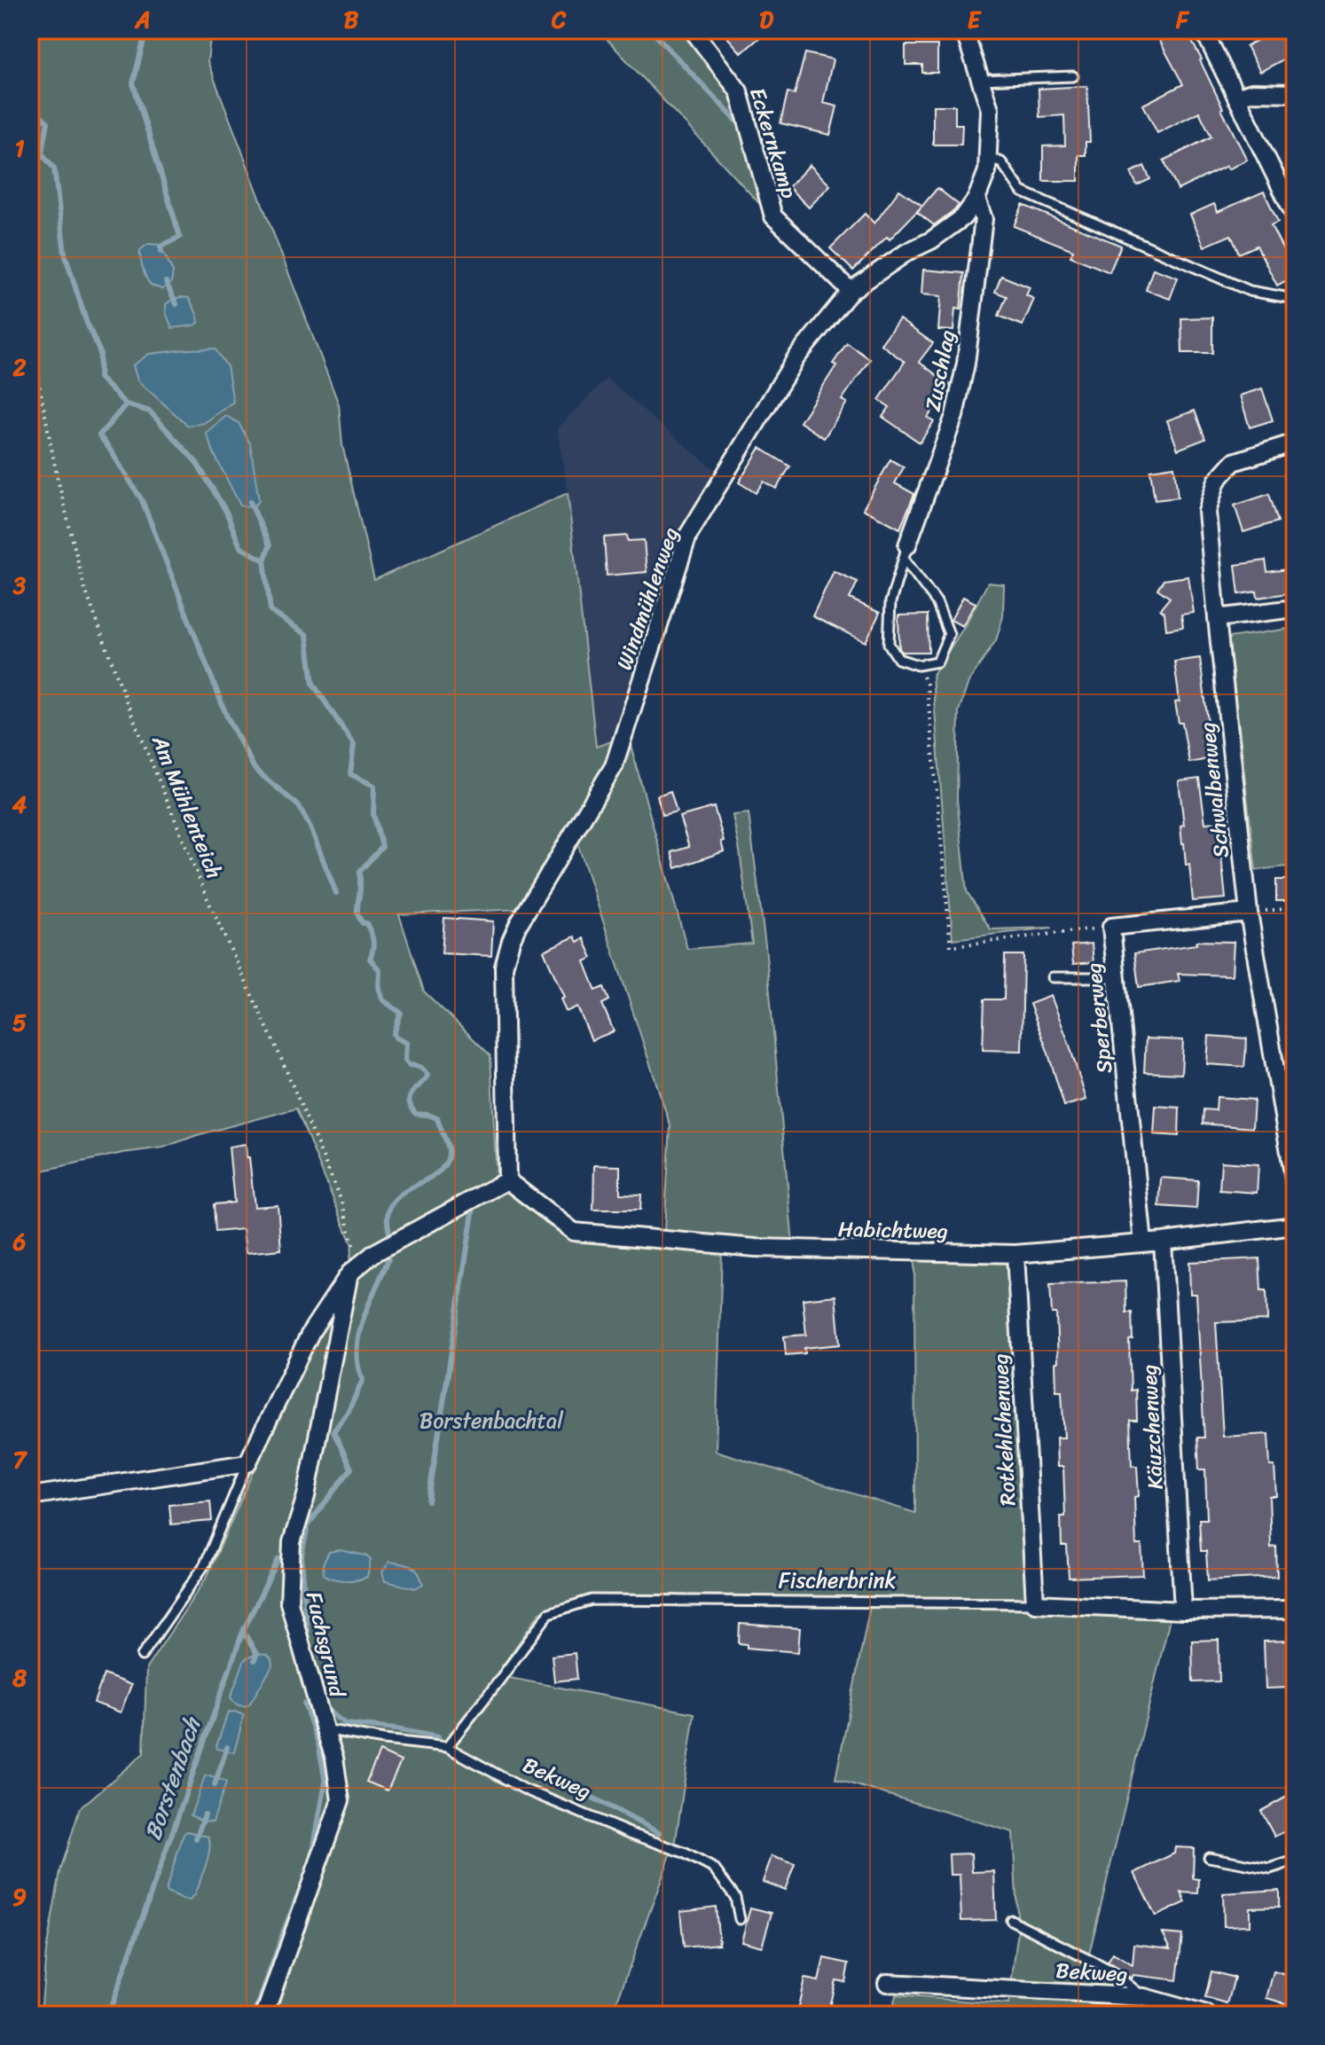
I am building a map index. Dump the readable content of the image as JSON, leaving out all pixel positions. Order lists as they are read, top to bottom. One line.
{"streets":{"street":["Eckernkamp","Zuschlag","Windmühlenweg","Schwalbenweg","Sperberweg","Habichtweg","Käuzchenweg","Rotkehlchenweg","Fischerbrink","Fuchsgrund","Bekweg"],"path":["Am Mühlenteich"]},"crossings":[["Eckernkamp","Windmühlenweg"],["Zuschlag","Windmühlenweg"],["Windmühlenweg","Habichtweg"],["Am Mühlenteich","Fuchsgrund"],["Sperberweg","Habichtweg"],["Habichtweg","Käuzchenweg"],["Habichtweg","Rotkehlchenweg"],["Käuzchenweg","Fischerbrink"],["Rotkehlchenweg","Fischerbrink"],["Fischerbrink","Bekweg"],["Fuchsgrund","Bekweg"]],"water":["Borstenbach"],"parks":["Borstenbachtal"],"grid":{"columns":["A","B","C","D","E","F"],"rows":["1","2","3","4","5","6","7","8","9"]}}
